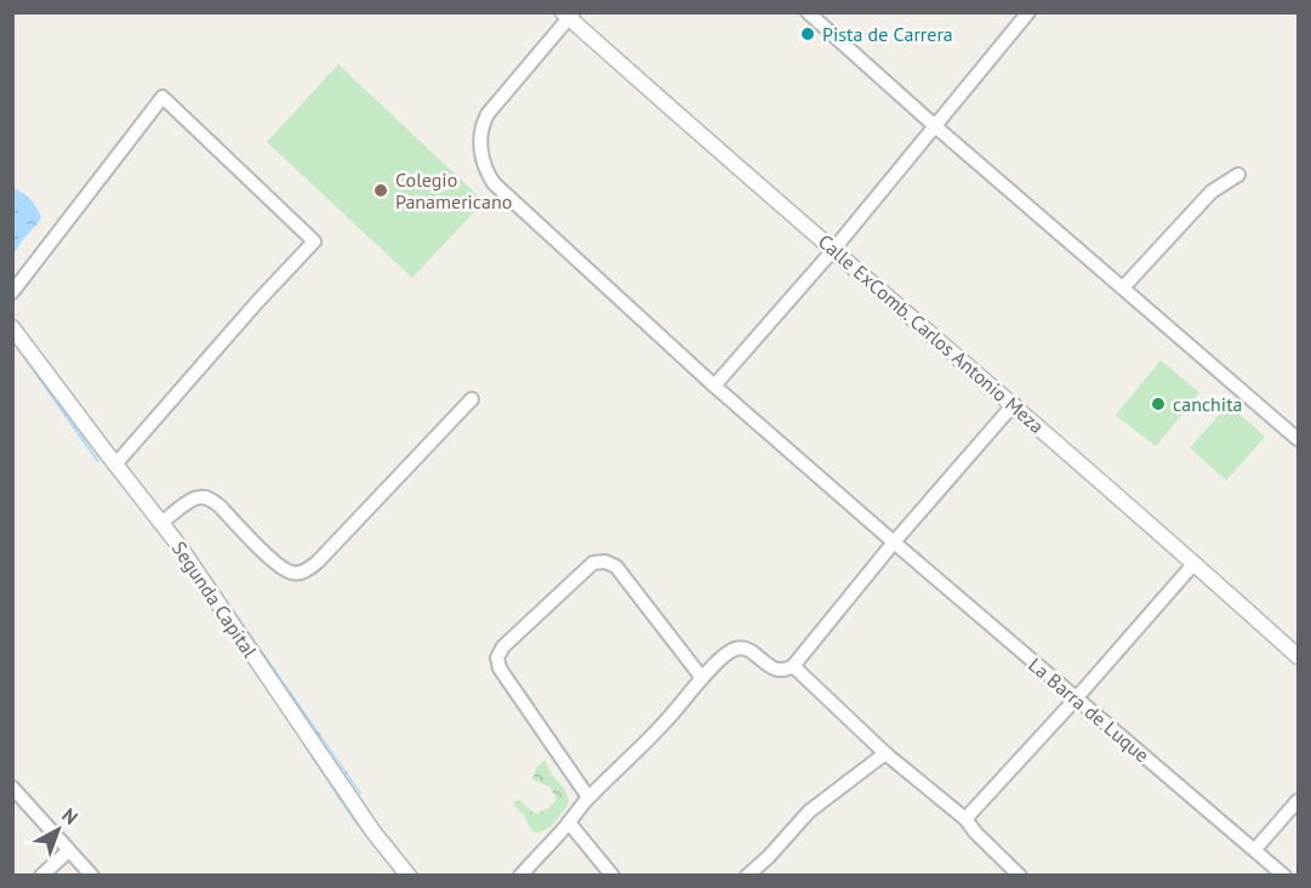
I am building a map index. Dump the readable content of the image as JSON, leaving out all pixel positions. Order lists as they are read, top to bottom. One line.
{"streets":{"street":["Calle ExComb. Carlos Antonio Meza","Segunda Capital","La Barra de Luque"]},"crossings":[["Calle ExComb. Carlos Antonio Meza","La Barra de Luque"]],"places":["Pista de Carrera","Colegio Panamericano","canchita"],"north":"top right"}
